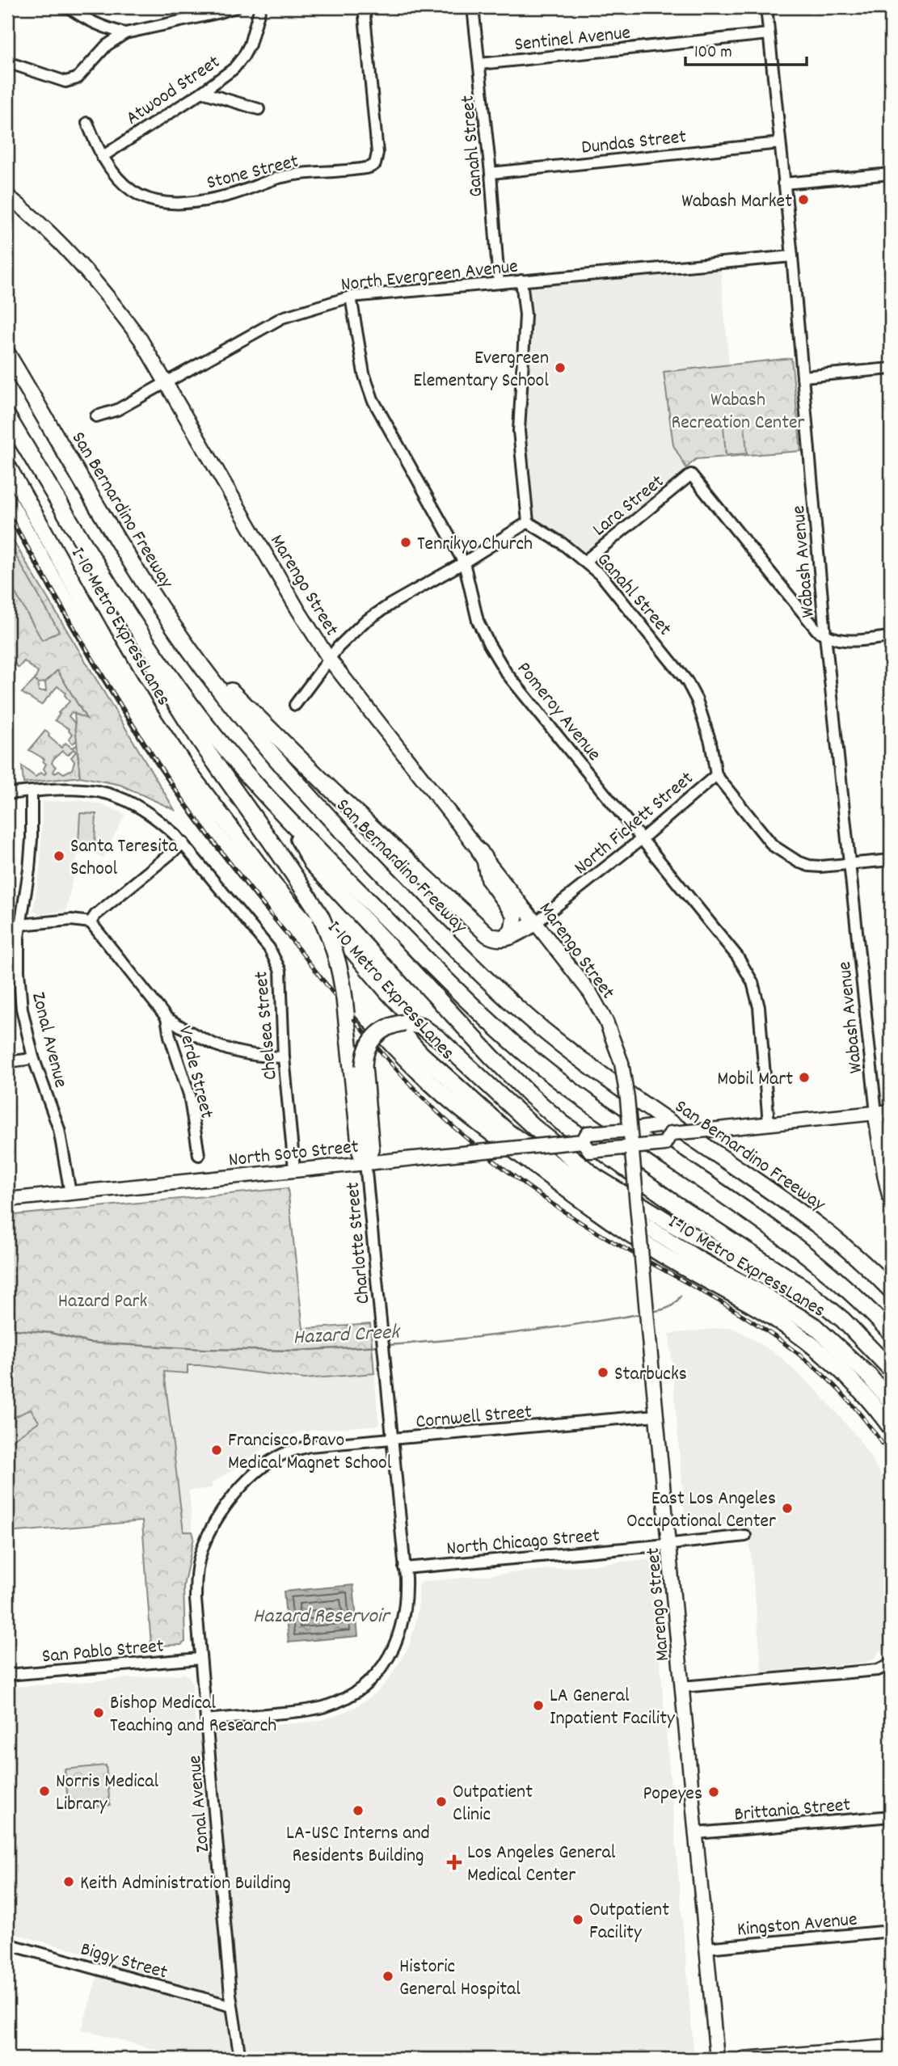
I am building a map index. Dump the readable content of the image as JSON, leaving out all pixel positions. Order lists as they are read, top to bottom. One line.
{"streets":{"highway":["San Bernardino Freeway","I-10 Metro ExpressLanes"],"main road":["Marengo Street","North Soto Street"],"street":["Sentinel Avenue","Atwood Street","Dundas Street","Ganahl Street","Stone Street","North Evergreen Avenue","Lara Street","Wabash Avenue","Pomeroy Avenue","North Fickett Street","Chelsea Street","Zonal Avenue","Verde Street","Charlotte Street","Cornwell Street","North Chicago Street","San Pablo Street","Brittania Street","Kingston Avenue","Biggy Street"]},"crossings":[["Sentinel Avenue","Ganahl Street"],["Sentinel Avenue","Wabash Avenue"],["Atwood Street","Stone Street"],["Dundas Street","Ganahl Street"],["Dundas Street","Wabash Avenue"],["Ganahl Street","North Evergreen Avenue"],["Ganahl Street","Lara Street"],["Ganahl Street","North Fickett Street"],["North Evergreen Avenue","Wabash Avenue"],["North Evergreen Avenue","Marengo Street"],["North Evergreen Avenue","Pomeroy Avenue"],["Lara Street","Wabash Avenue"],["Wabash Avenue","North Fickett Street"],["Wabash Avenue","North Soto Street"],["Marengo Street","North Fickett Street"],["Marengo Street","North Soto Street"],["Marengo Street","Cornwell Street"],["Marengo Street","North Chicago Street"],["Marengo Street","Brittania Street"],["Marengo Street","Kingston Avenue"],["Pomeroy Avenue","North Fickett Street"],["Pomeroy Avenue","North Soto Street"],["Chelsea Street","Zonal Avenue"],["Chelsea Street","North Soto Street"],["Zonal Avenue","North Soto Street"],["Zonal Avenue","Charlotte Street"],["Zonal Avenue","Cornwell Street"],["Zonal Avenue","San Pablo Street"],["Zonal Avenue","Biggy Street"],["North Soto Street","Charlotte Street"],["Charlotte Street","Cornwell Street"],["Charlotte Street","North Chicago Street"]],"water":["Hazard Creek","Hazard Reservoir"],"parks":["Wabash Recreation Center","Hazard Park"],"places":{"other":["Wabash Market","Evergreen Elementary School","Tenrikyo Church","Santa Teresita School","Mobil Mart","Starbucks","Francisco Bravo Medical Magnet School","East Los Angeles Occupational Center","LA General Inpatient Facility","Bishop Medical Teaching and Research","Norris Medical Library","Popeyes","Outpatient Clinic","LA-USC Interns and Residents Building","Keith Administration Building","Outpatient Facility","Historic General Hospital"],"health":["Los Angeles General Medical Center"]},"scale_bar":"100 m"}
